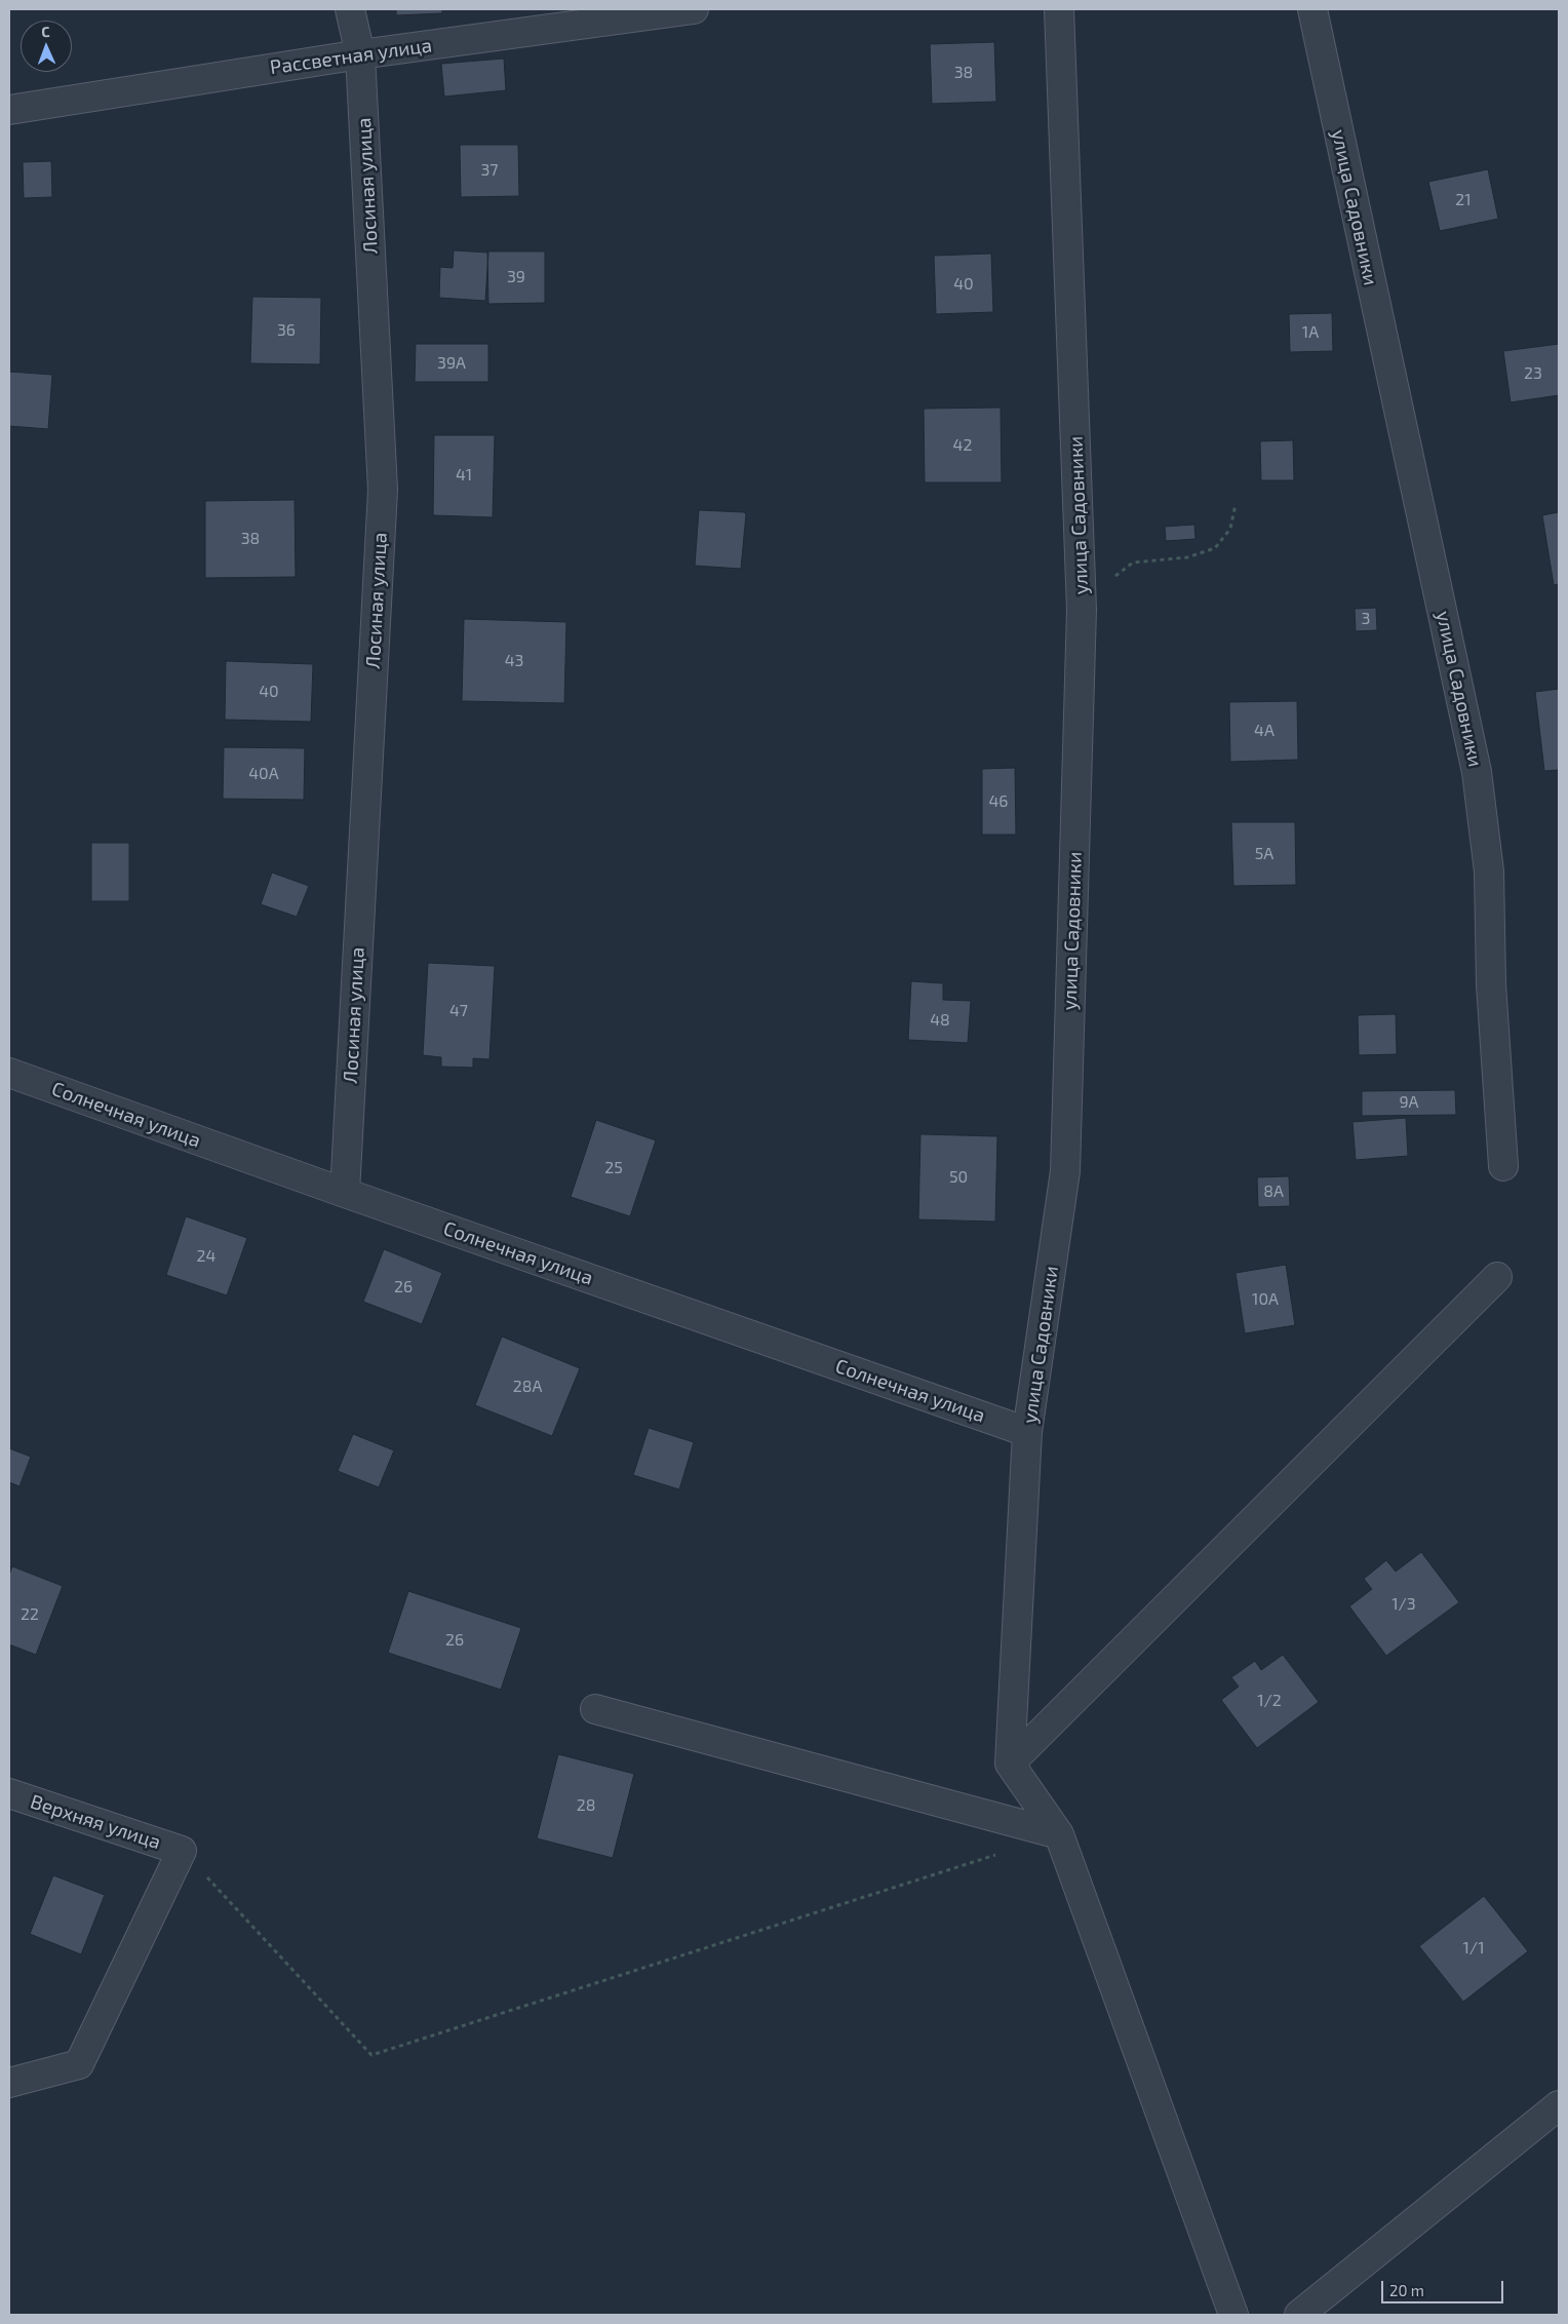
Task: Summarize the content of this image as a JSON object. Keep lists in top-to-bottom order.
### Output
{
  "streets": {
    "street": [
      "Рассветная улица",
      "Лосиная улица",
      "улица Садовники",
      "Солнечная улица",
      "Верхняя улица"
    ]
  },
  "crossings": [
    ["Рассветная улица", "Лосиная улица"],
    ["Лосиная улица", "Солнечная улица"],
    ["улица Садовники", "Солнечная улица"]
  ],
  "house_numbers": [
    "38",
    "37",
    "21",
    "39",
    "40",
    "36",
    "1А",
    "39А",
    "23",
    "42",
    "41",
    "38",
    "3",
    "43",
    "40",
    "4А",
    "40А",
    "46",
    "5А",
    "47",
    "48",
    "9А",
    "25",
    "50",
    "8А",
    "24",
    "26",
    "10А",
    "28А",
    "1/3",
    "22",
    "26",
    "1/2",
    "28",
    "1/1"
  ],
  "scale_bar": "20 m",
  "north": "top"
}
